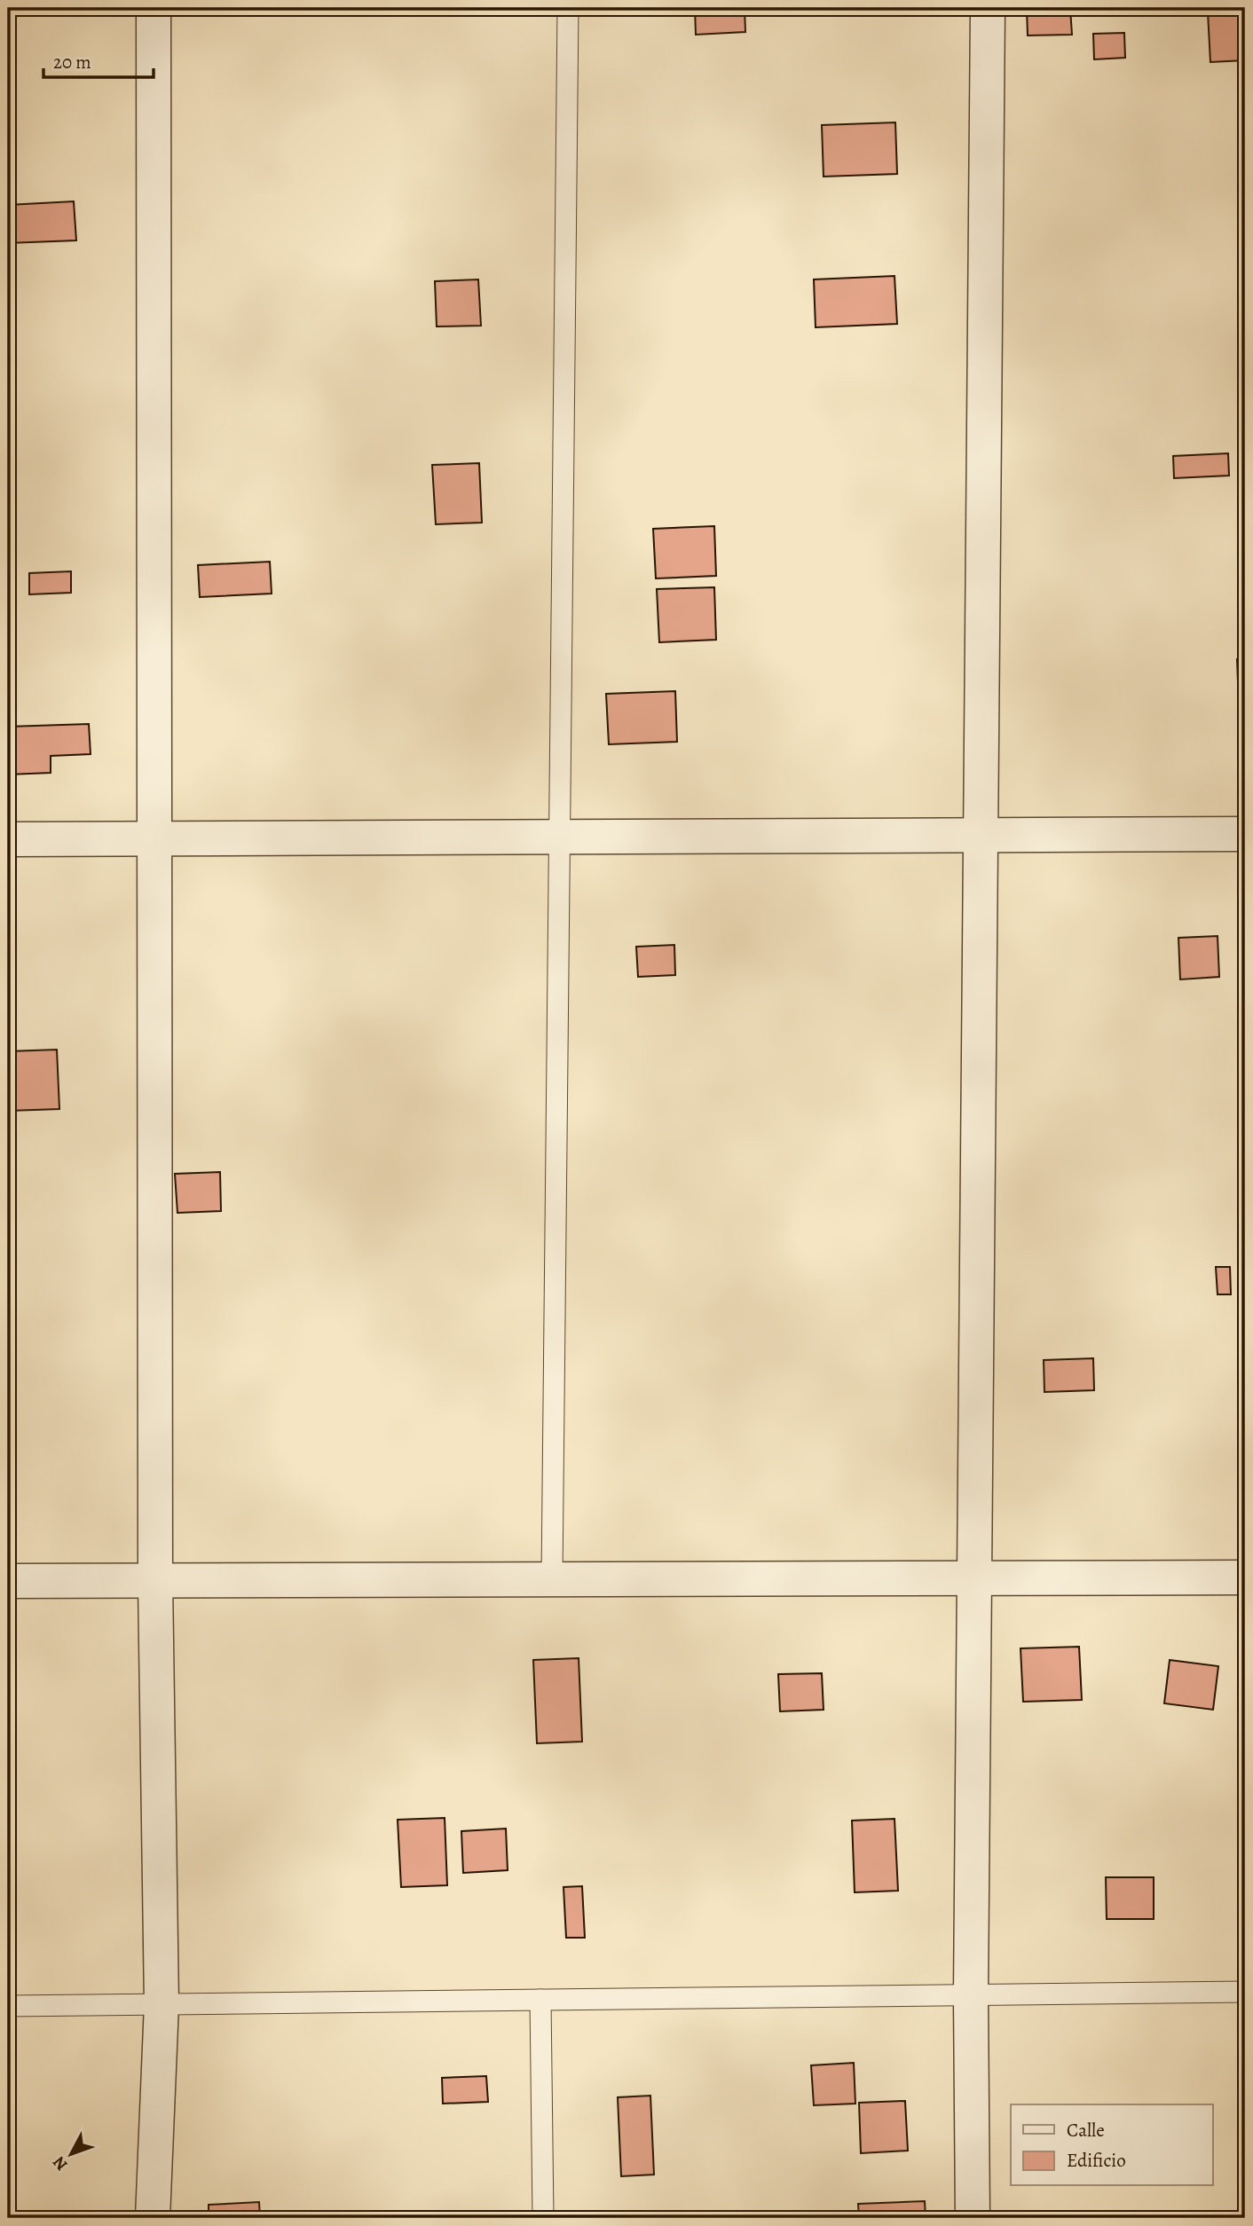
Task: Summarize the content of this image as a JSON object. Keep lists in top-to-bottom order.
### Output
{
  "legend": ["Calle", "Edificio"],
  "scale_bar": "20 m",
  "north": "bottom left"
}
